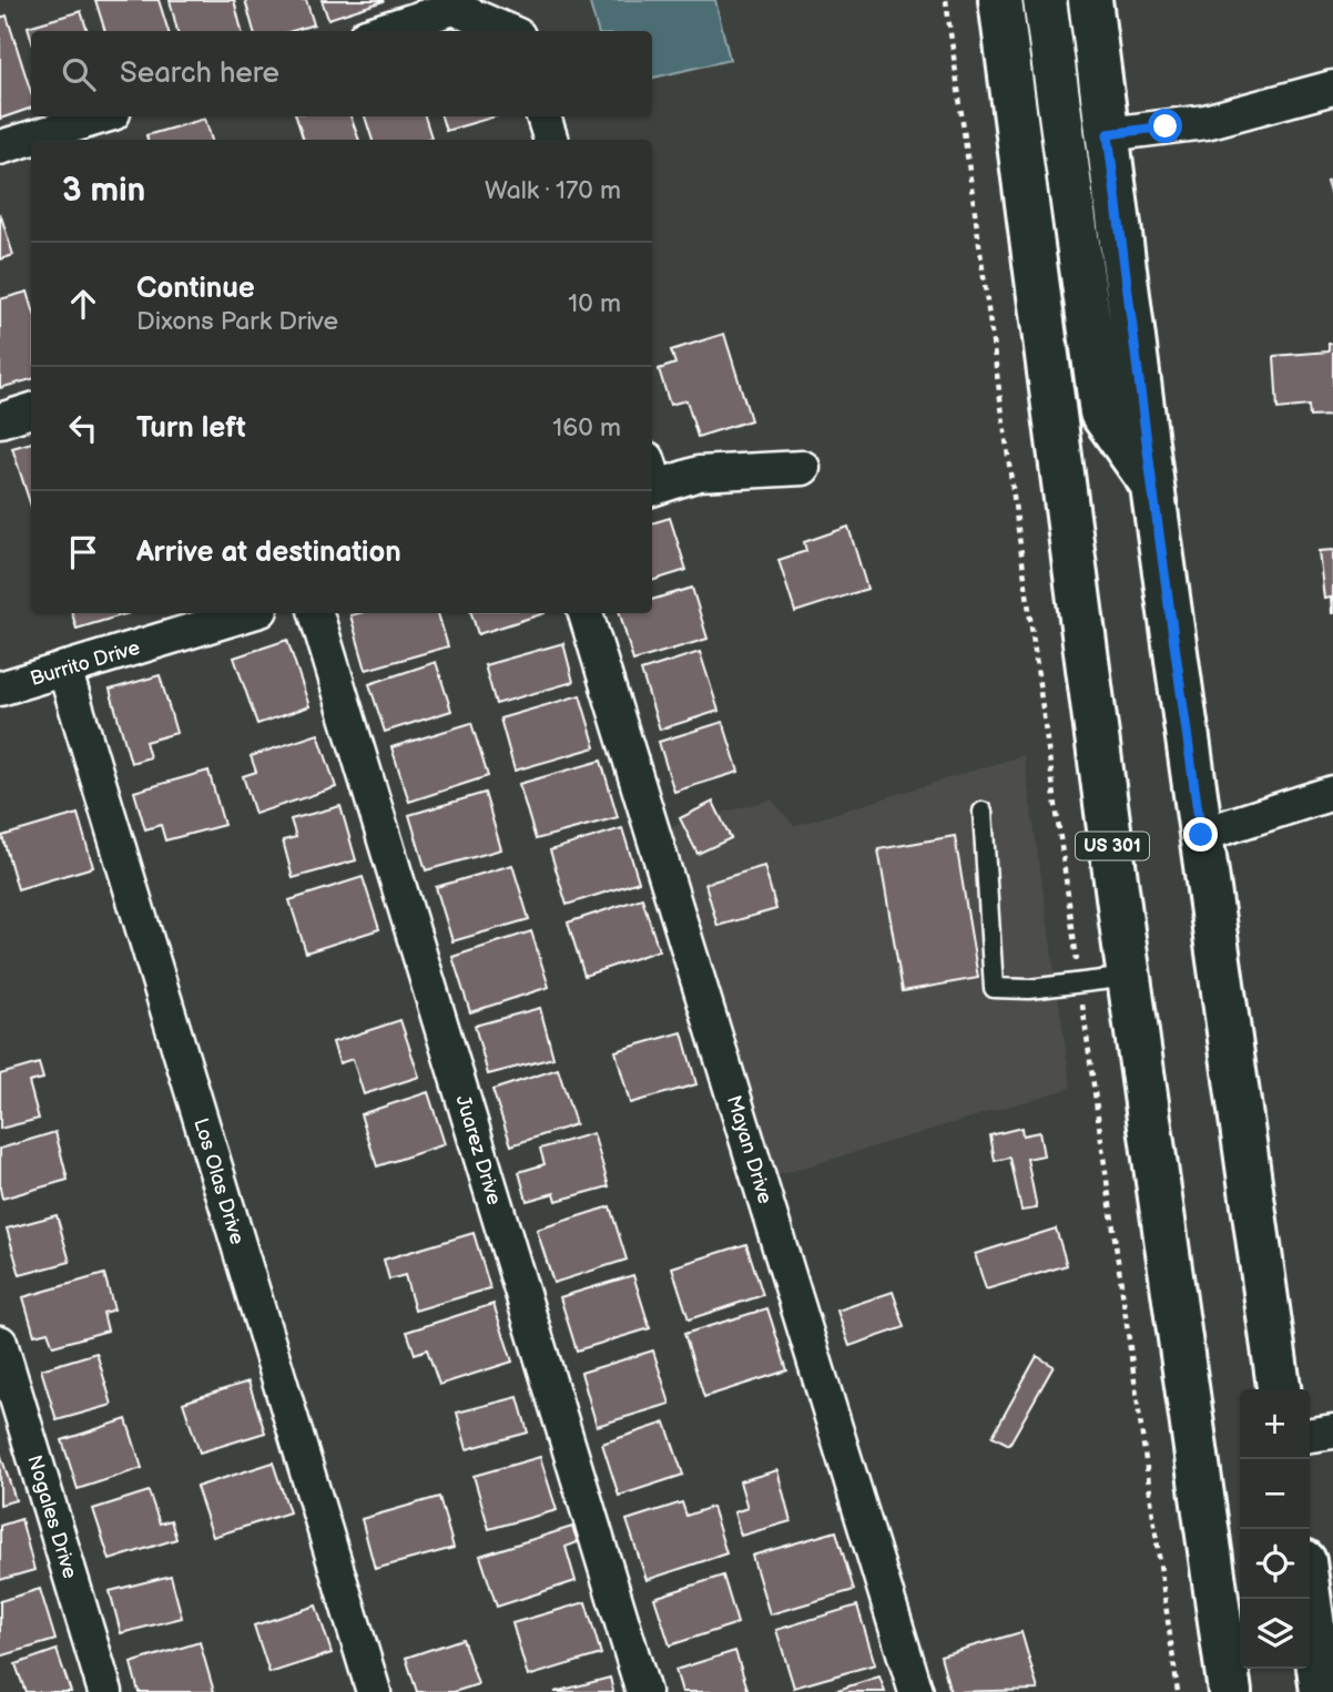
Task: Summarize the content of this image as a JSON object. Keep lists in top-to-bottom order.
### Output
{
  "streets": {
    "main road": ["US 301"],
    "street": [
      "Burrito Drive",
      "Juarez Drive",
      "Mayan Drive",
      "Los Olas Drive",
      "Nogales Drive"
    ]
  },
  "crossings": [
    ["Burrito Drive", "Los Olas Drive"]
  ],
  "page": {
    "search": "Search here",
    "heading": ["3 min", "Walk · 170 m"],
    "list": [
      ["Continue", "Dixons Park Drive", "10 m"],
      ["Turn left", "160 m"],
      "Arrive at destination"
    ],
    "map_buttons": ["+", "−"]
  }
}
